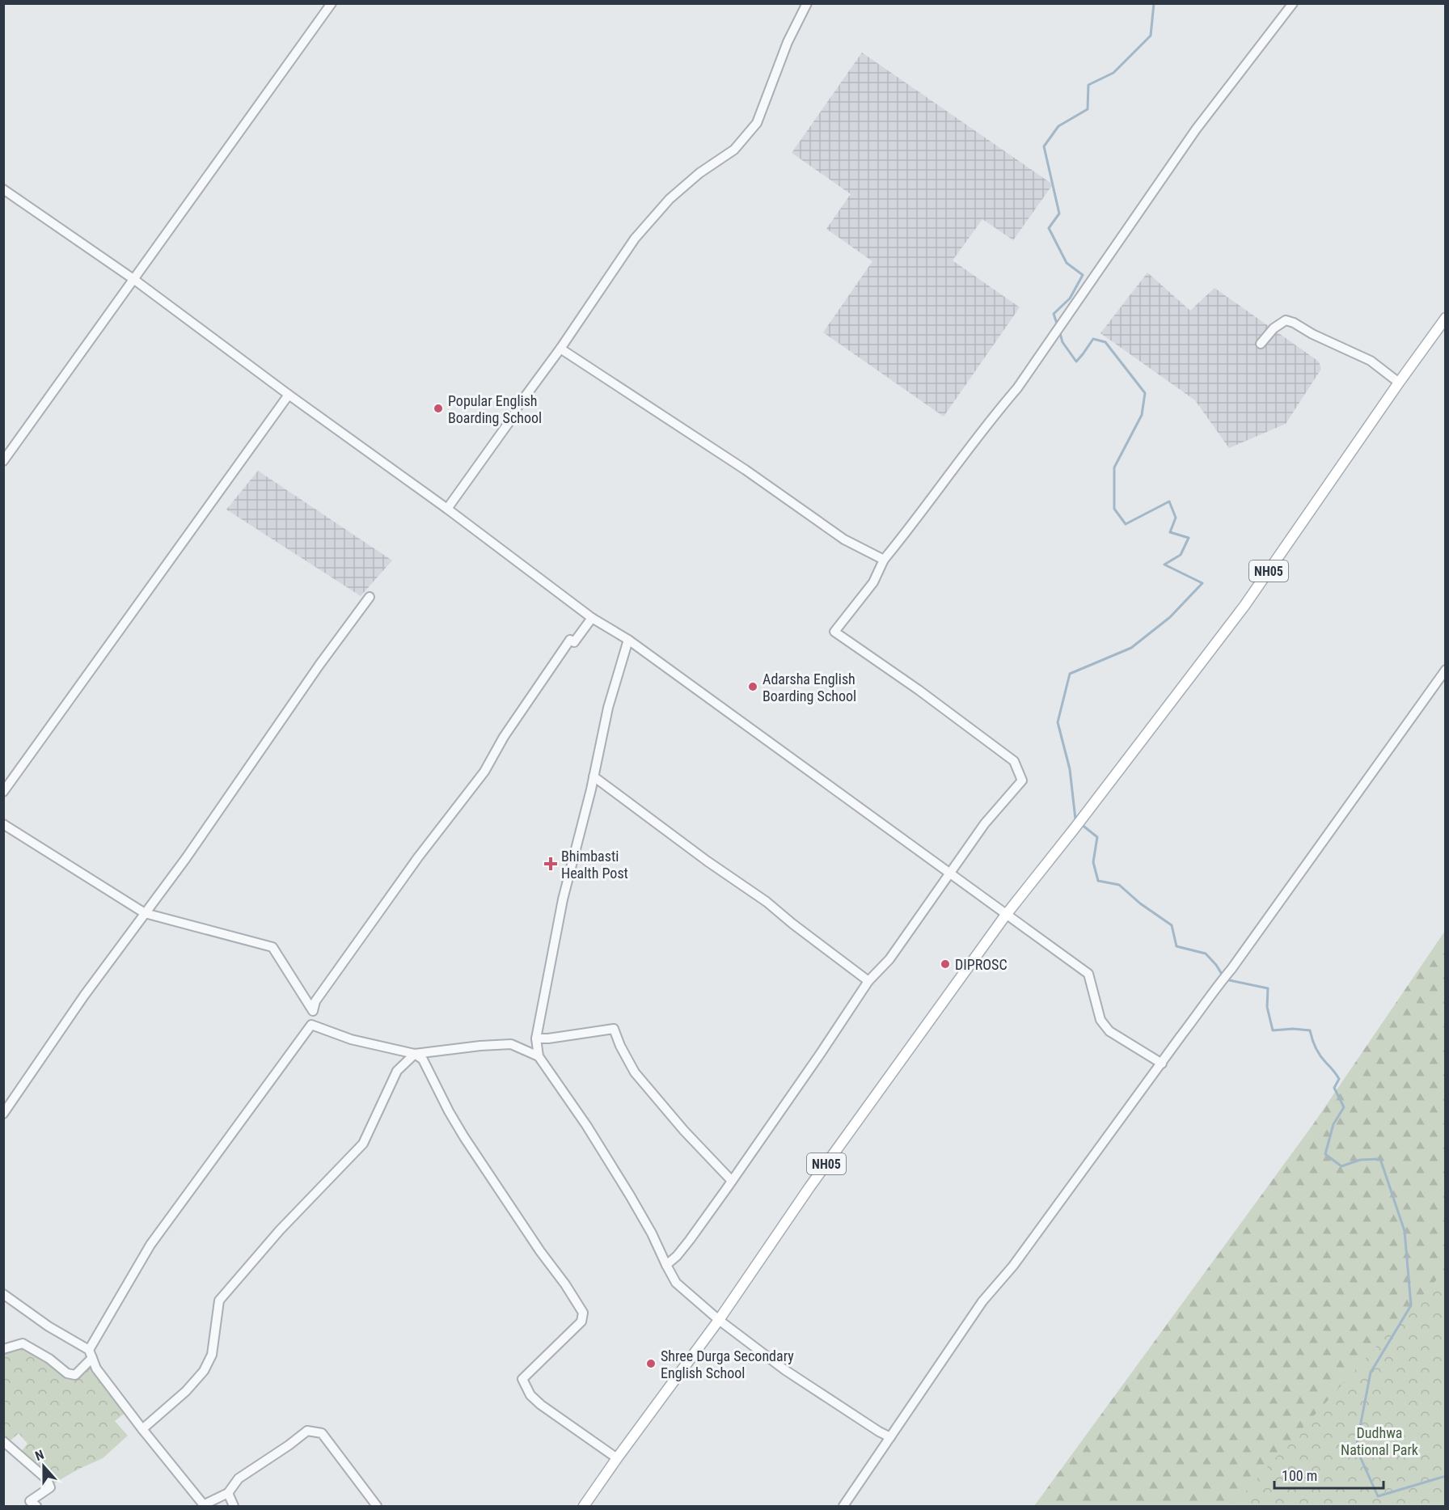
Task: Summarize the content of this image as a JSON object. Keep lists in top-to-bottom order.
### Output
{
  "streets": {
    "main road": ["NH05"]
  },
  "parks": ["Dudhwa National Park"],
  "places": {
    "other": [
      "Popular English Boarding School",
      "Adarsha English Boarding School",
      "DIPROSC",
      "Shree Durga Secondary English School"
    ],
    "health": ["Bhimbasti Health Post"]
  },
  "scale_bar": "100 m",
  "north": "top"
}
